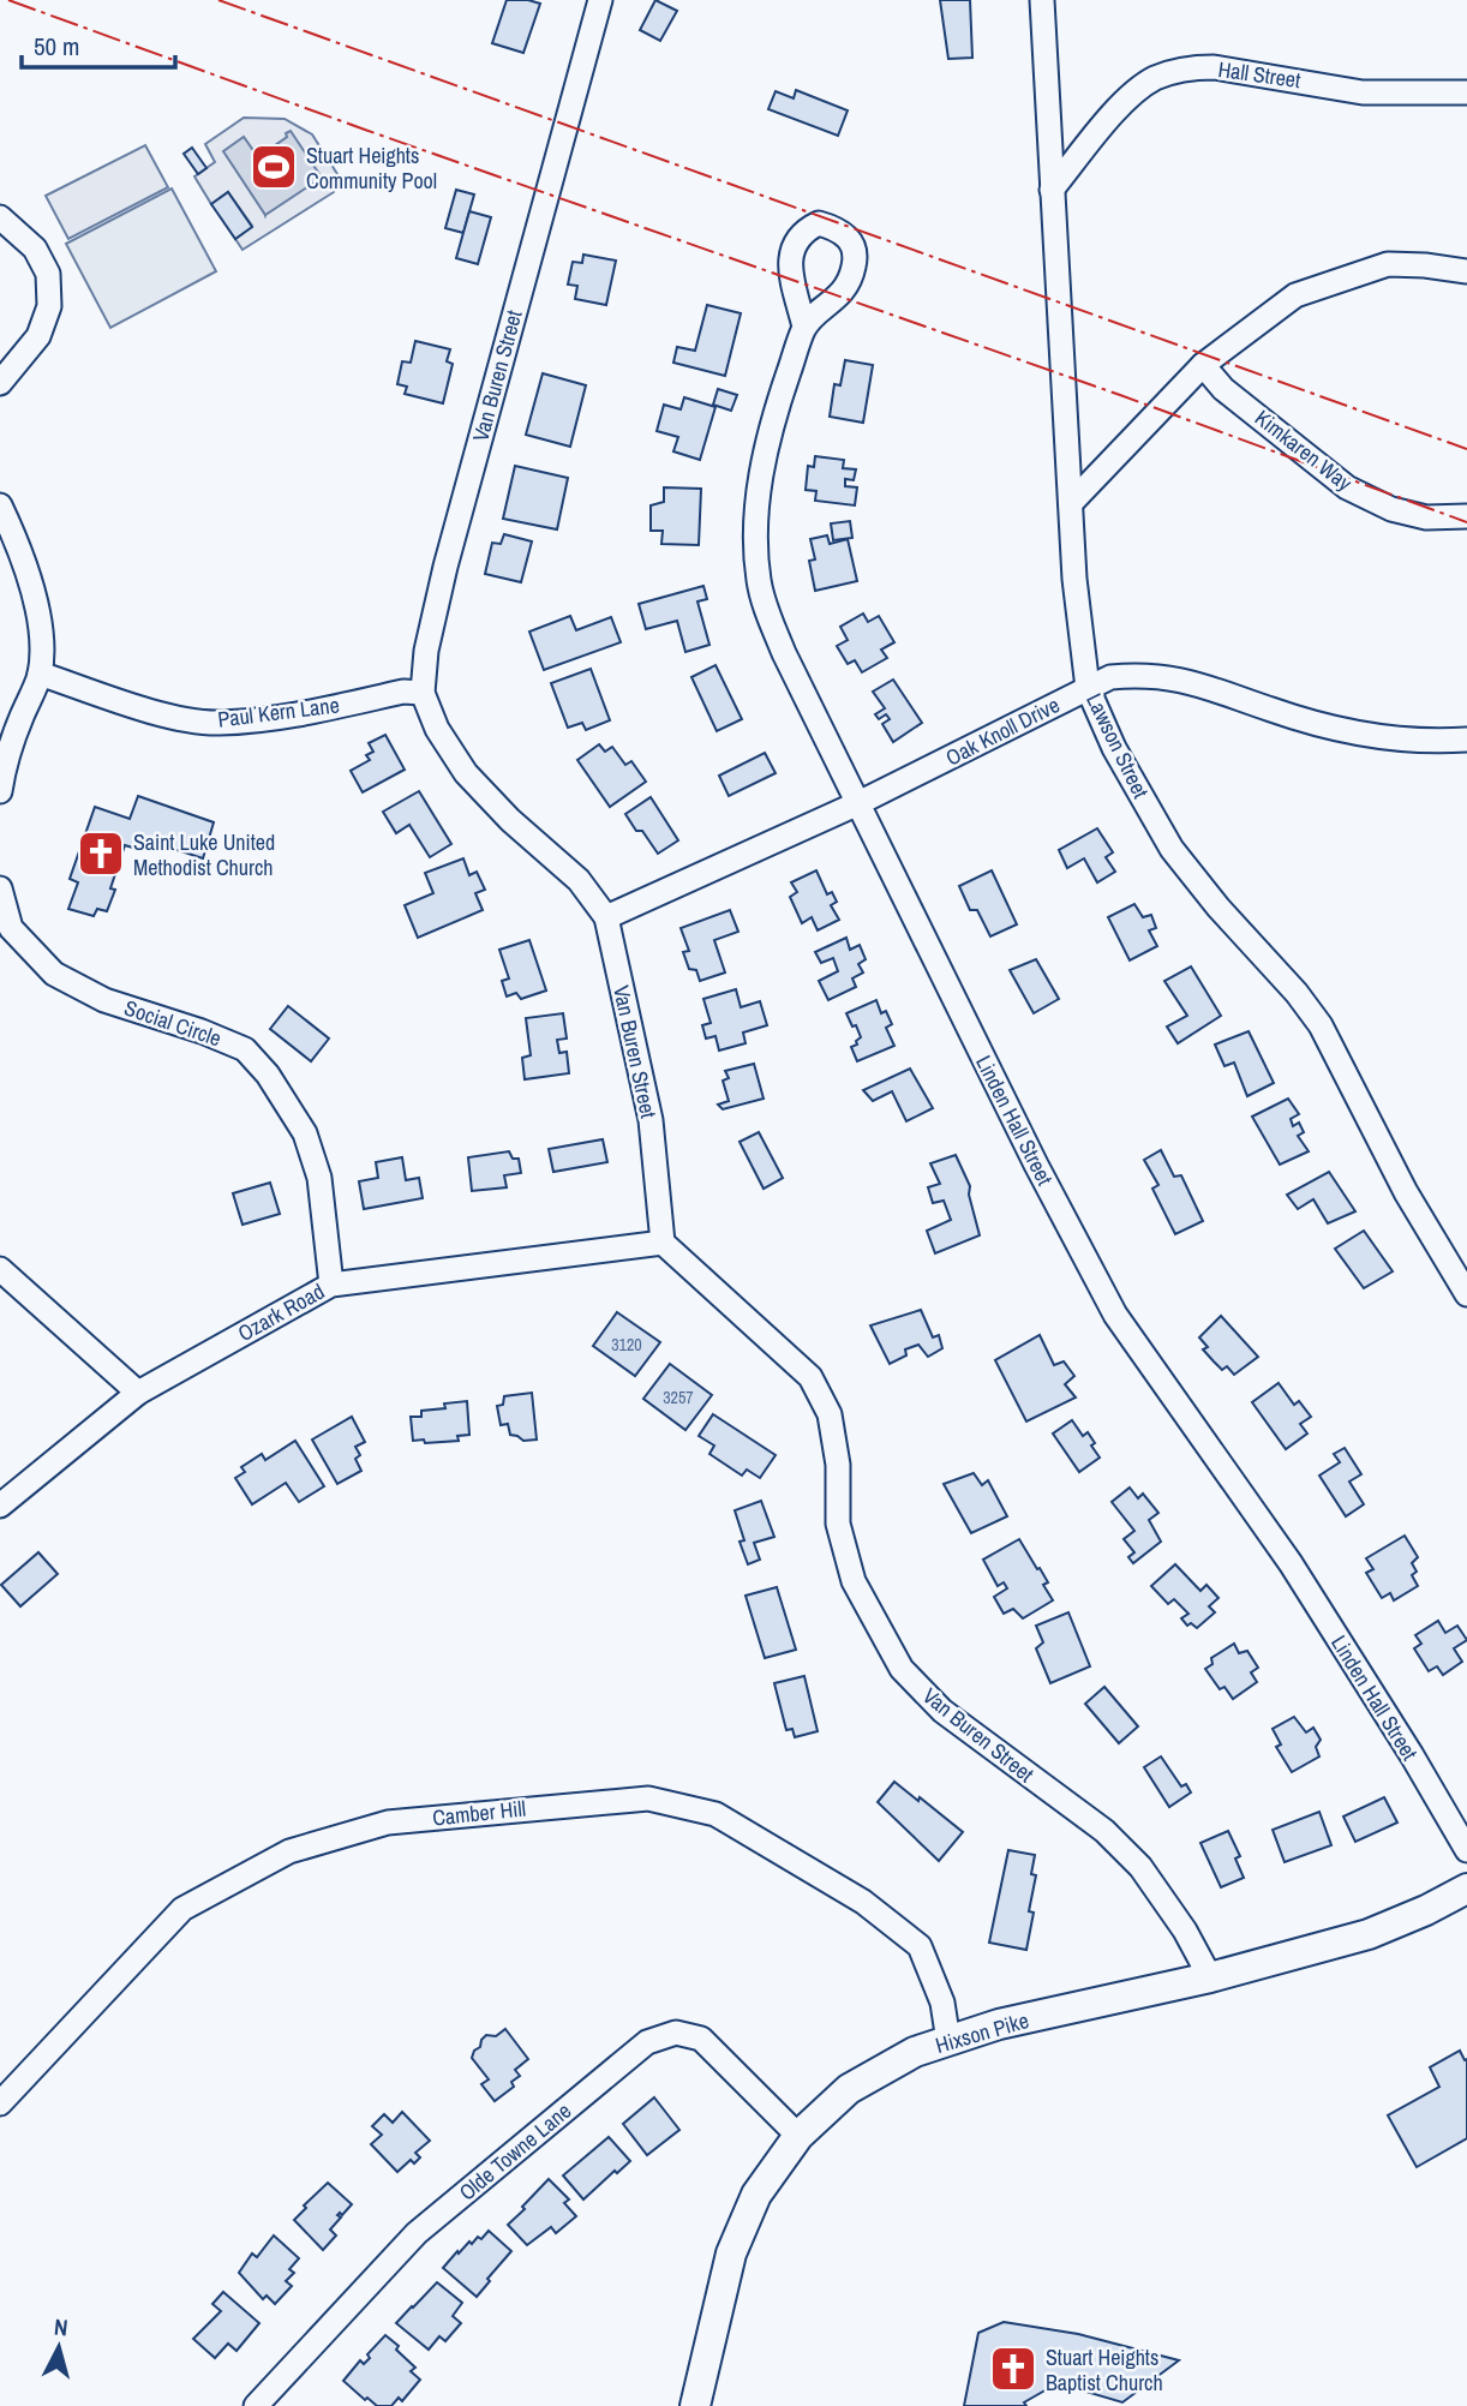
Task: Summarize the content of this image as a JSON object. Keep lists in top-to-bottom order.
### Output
{
  "streets": {
    "main road": ["Hixson Pike"],
    "street": [
      "Hall Street",
      "Van Buren Street",
      "Kimkaren Way",
      "Paul Kern Lane",
      "Oak Knoll Drive",
      "Lawson Street",
      "Social Circle",
      "Linden Hall Street",
      "Ozark Road",
      "Camber Hill",
      "Olde Towne Lane"
    ]
  },
  "crossings": [
    ["Hall Street", "Lawson Street"],
    ["Van Buren Street", "Paul Kern Lane"],
    ["Van Buren Street", "Oak Knoll Drive"],
    ["Van Buren Street", "Ozark Road"],
    ["Van Buren Street", "Hixson Pike"],
    ["Oak Knoll Drive", "Lawson Street"],
    ["Oak Knoll Drive", "Linden Hall Street"],
    ["Social Circle", "Ozark Road"],
    ["Camber Hill", "Hixson Pike"],
    ["Hixson Pike", "Olde Towne Lane"]
  ],
  "places": {
    "sports": ["Stuart Heights Community Pool"],
    "church": ["Saint Luke United Methodist Church", "Stuart Heights Baptist Church"]
  },
  "house_numbers": ["3120", "3257"],
  "scale_bar": "50 m",
  "north": "top"
}
